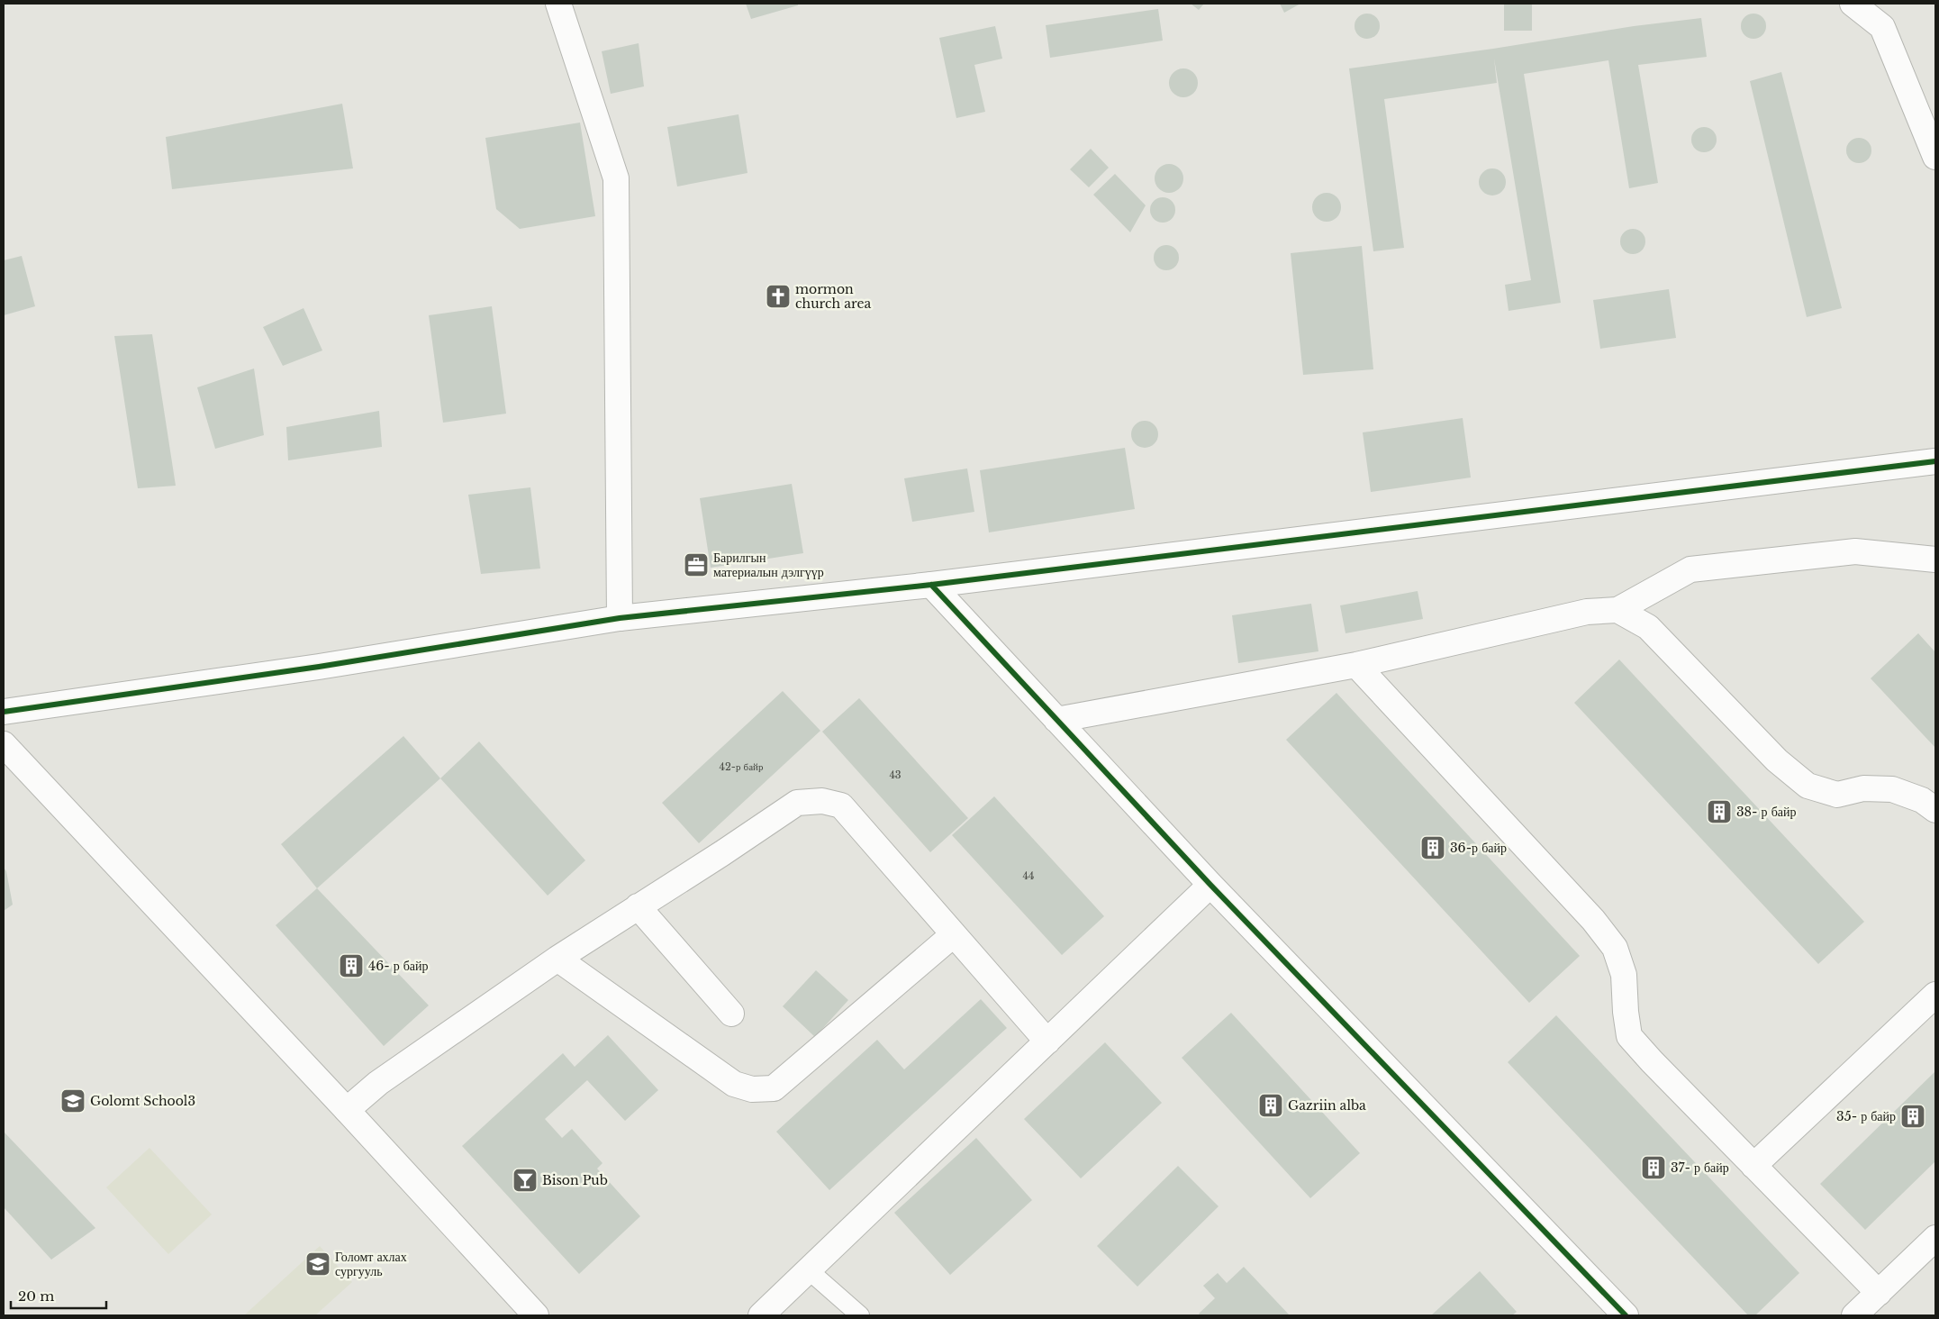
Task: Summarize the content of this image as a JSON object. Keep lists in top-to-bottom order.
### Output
{
  "places": {
    "church": ["mormon church area"],
    "office": ["Барилгын материалын дэлгүүр"],
    "building": [
      "38- р байр",
      "36-р байр",
      "46- р байр",
      "Gazriin alba",
      "35- р байр",
      "37- р байр"
    ],
    "school or university": ["Golomt School3", "Голомт ахлах сургууль"],
    "bar": ["Bison Pub"]
  },
  "house_numbers": ["42-р байр", "43", "44"],
  "scale_bar": "20 m"
}
